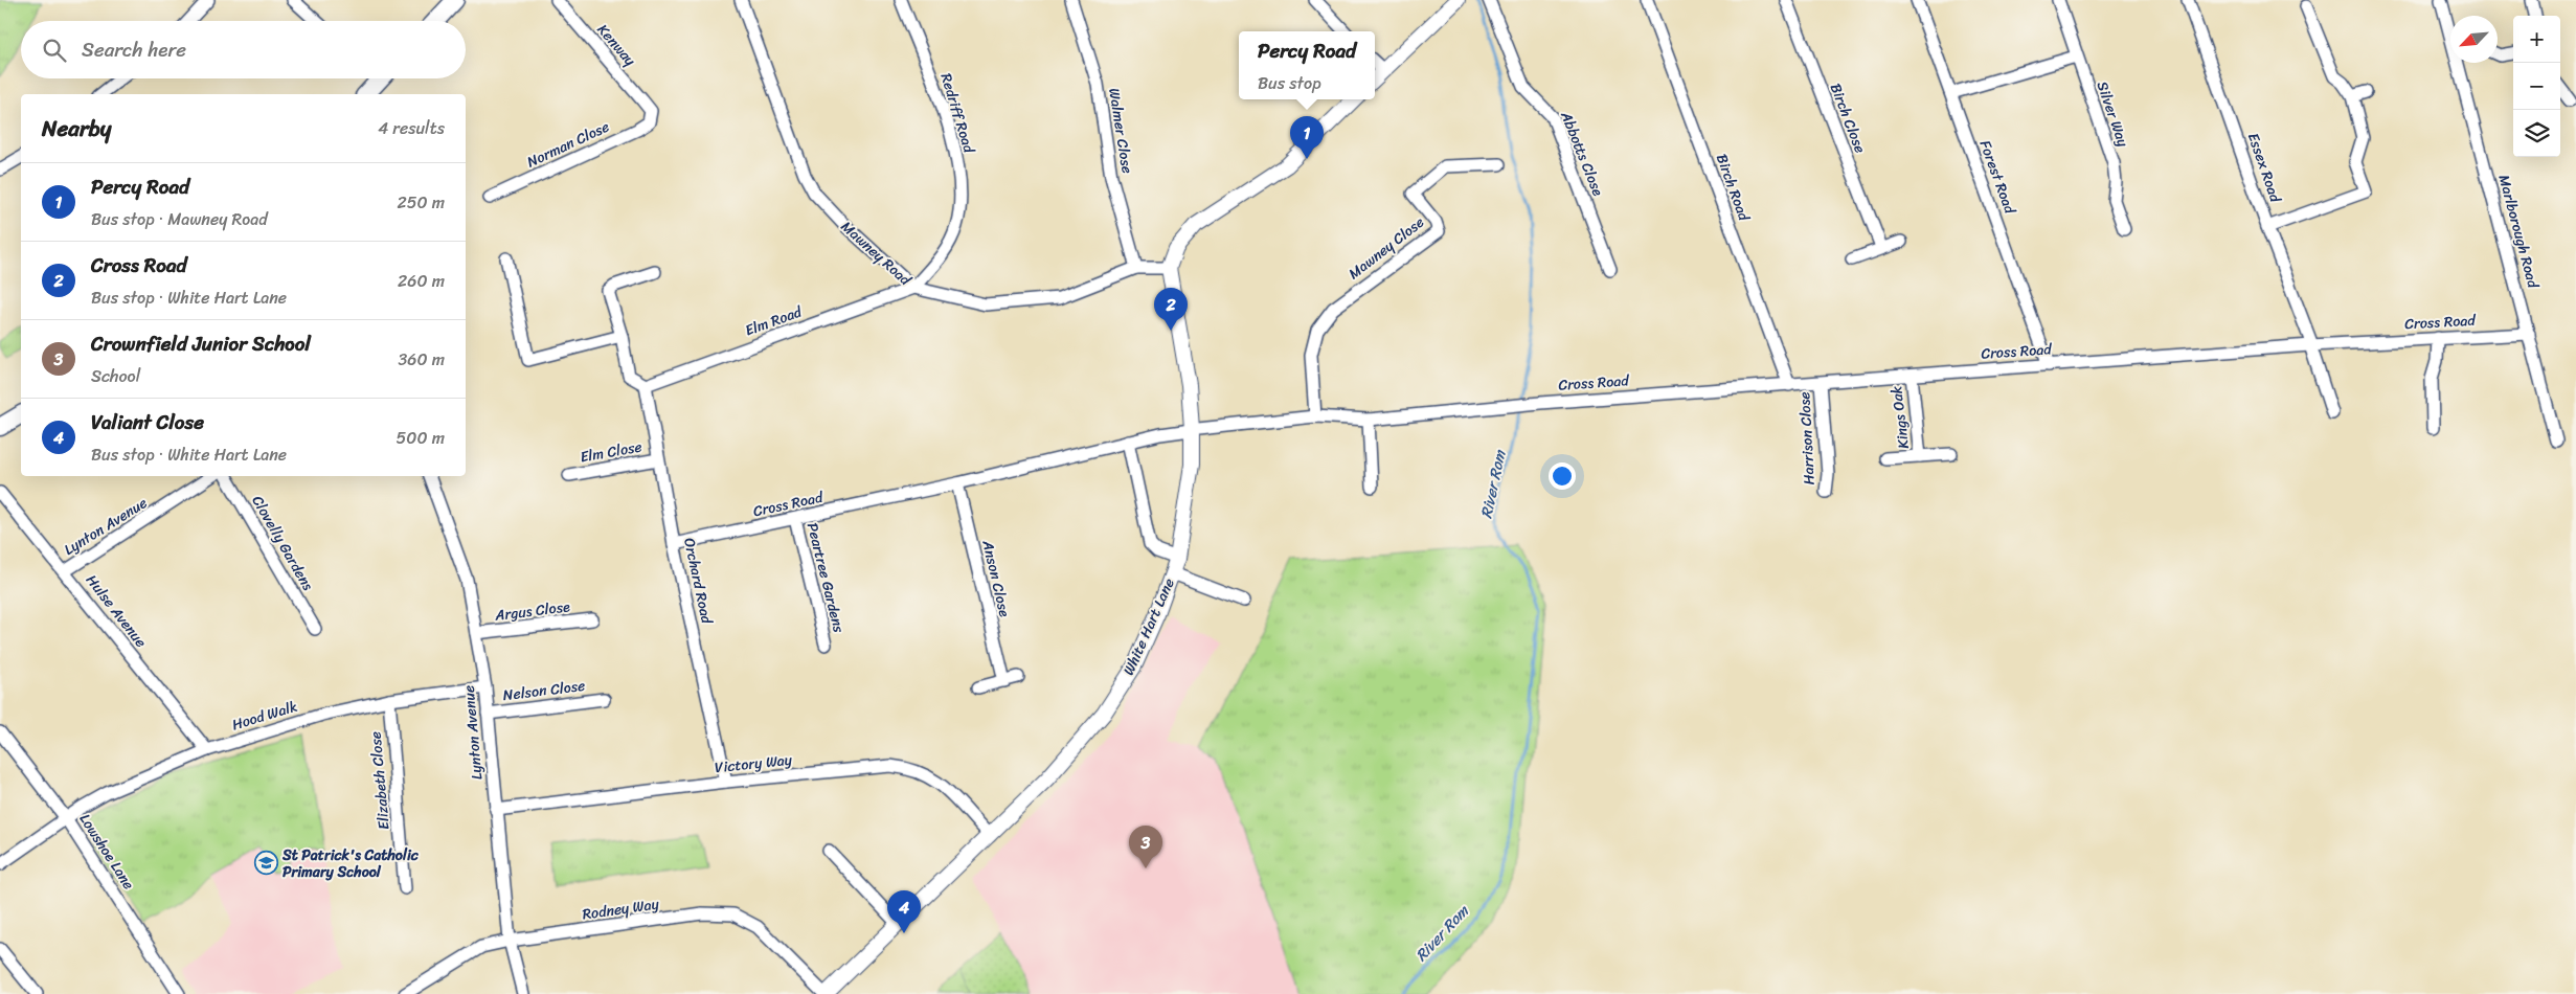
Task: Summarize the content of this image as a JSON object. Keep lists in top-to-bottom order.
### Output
{
  "streets": {
    "street": [
      "Kenway",
      "Redriff Road",
      "Silver Way",
      "Birch Close",
      "Walmer Close",
      "Norman Close",
      "Abbotts Close",
      "Essex Road",
      "Forest Road",
      "Birch Road",
      "Marlborough Road",
      "Mawney Close",
      "Mawney Road",
      "Elm Road",
      "Cross Road",
      "Kings Oak",
      "Harrison Close",
      "Elm Close",
      "Lynton Avenue",
      "Clovelly Gardens",
      "Peartree Gardens",
      "Anson Close",
      "Orchard Road",
      "Hulse Avenue",
      "Argus Close",
      "White Hart Lane",
      "Nelson Close",
      "Hood Walk",
      "Victory Way",
      "Elizabeth Close",
      "Lowshoe Lane",
      "Rodney Way"
    ]
  },
  "crossings": [
    ["Kenway", "Norman Close"],
    ["Redriff Road", "Mawney Road"],
    ["Redriff Road", "Elm Road"],
    ["Walmer Close", "Mawney Road"],
    ["Essex Road", "Cross Road"],
    ["Forest Road", "Cross Road"],
    ["Birch Road", "Cross Road"],
    ["Marlborough Road", "Cross Road"],
    ["Mawney Close", "Cross Road"],
    ["Mawney Road", "Elm Road"],
    ["Mawney Road", "White Hart Lane"],
    ["Elm Road", "Orchard Road"],
    ["Cross Road", "Kings Oak"],
    ["Cross Road", "Harrison Close"],
    ["Cross Road", "Peartree Gardens"],
    ["Cross Road", "Anson Close"],
    ["Cross Road", "Orchard Road"],
    ["Cross Road", "White Hart Lane"],
    ["Elm Close", "Orchard Road"],
    ["Lynton Avenue", "Hulse Avenue"],
    ["Lynton Avenue", "Argus Close"],
    ["Lynton Avenue", "Nelson Close"],
    ["Lynton Avenue", "Hood Walk"],
    ["Lynton Avenue", "Victory Way"],
    ["Lynton Avenue", "Rodney Way"],
    ["Orchard Road", "Victory Way"],
    ["Hulse Avenue", "Hood Walk"],
    ["White Hart Lane", "Victory Way"],
    ["White Hart Lane", "Rodney Way"],
    ["Hood Walk", "Elizabeth Close"],
    ["Hood Walk", "Lowshoe Lane"]
  ],
  "water": ["River Rom"],
  "places": {
    "school or university": ["St Patrick's Catholic Primary School"]
  },
  "north": "bottom left",
  "page": {
    "map_buttons": ["+", "−"],
    "search": "Search here",
    "popup": ["Percy Road", "Bus stop"],
    "heading": ["Nearby", "4 results"],
    "pins": [
      "1",
      "2",
      "3",
      "4"
    ],
    "list": [
      {
        "mark": "1",
        "name": "Percy Road",
        "note": "Bus stop · Mawney Road",
        "value": "250 m"
      },
      {
        "mark": "2",
        "name": "Cross Road",
        "note": "Bus stop · White Hart Lane",
        "value": "260 m"
      },
      {
        "mark": "3",
        "name": "Crownfield Junior School",
        "note": "School",
        "value": "360 m"
      },
      {
        "mark": "4",
        "name": "Valiant Close",
        "note": "Bus stop · White Hart Lane",
        "value": "500 m"
      }
    ]
  }
}
